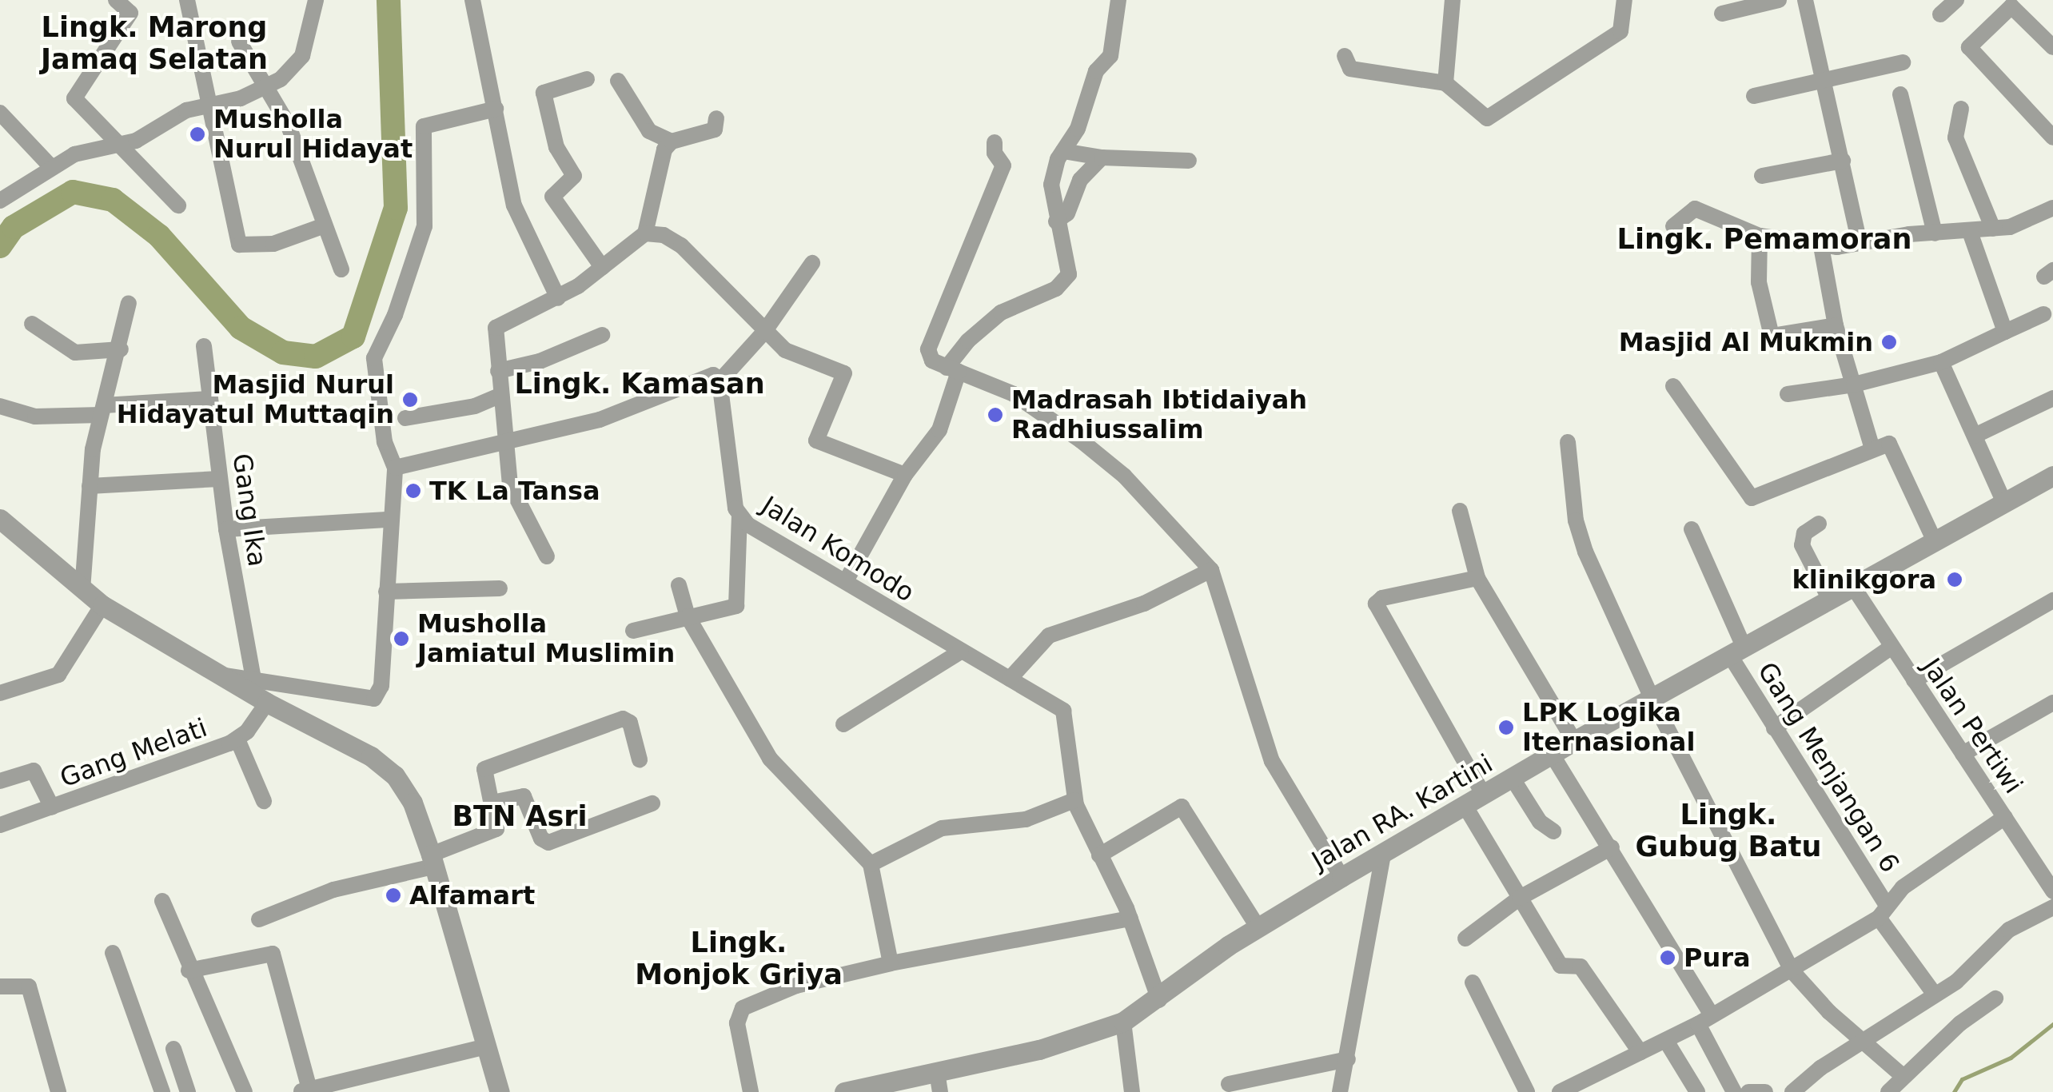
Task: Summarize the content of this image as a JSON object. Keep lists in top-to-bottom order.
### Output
{
  "streets": {
    "street": [
      "Gang Ika",
      "Jalan Komodo",
      "Jalan Pertiwi",
      "Gang Melati",
      "Gang Menjangan 6",
      "Jalan RA. Kartini"
    ]
  },
  "crossings": [
    ["Jalan Komodo", "Jalan RA. Kartini"],
    ["Jalan Pertiwi", "Jalan RA. Kartini"],
    ["Gang Menjangan 6", "Jalan RA. Kartini"]
  ],
  "districts": [
    "Lingk. Marong Jamaq Selatan",
    "Lingk. Pemamoran",
    "Lingk. Kamasan",
    "Lingk. Gubug Batu",
    "BTN Asri",
    "Lingk. Monjok Griya"
  ],
  "places": [
    "Musholla Nurul Hidayat",
    "Masjid Al Mukmin",
    "Masjid Nurul Hidayatul Muttaqin",
    "Madrasah Ibtidaiyah Radhiussalim",
    "TK La Tansa",
    "klinikgora",
    "Musholla Jamiatul Muslimin",
    "LPK Logika Iternasional",
    "Alfamart",
    "Pura"
  ]
}
